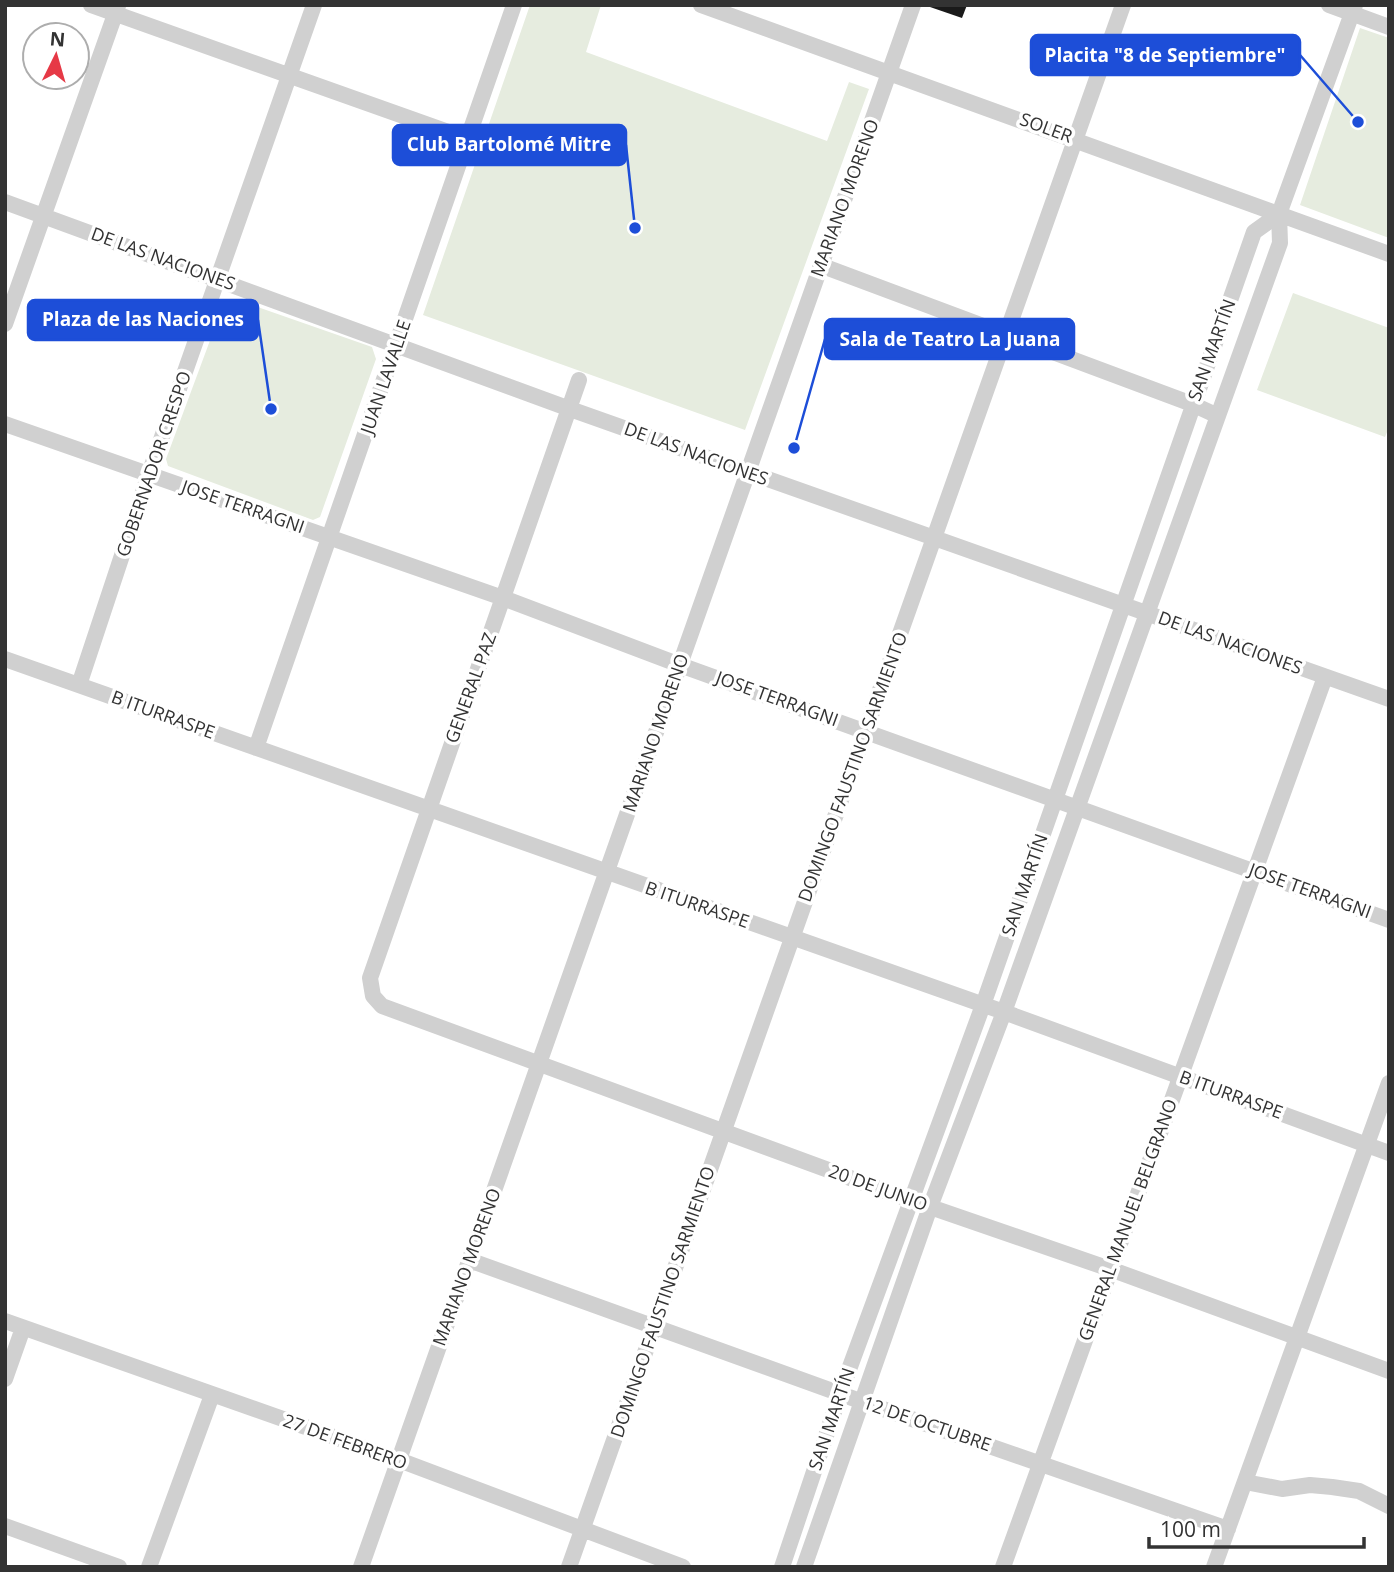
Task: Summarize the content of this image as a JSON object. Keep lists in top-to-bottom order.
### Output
{
  "streets": {
    "street": [
      "SOLER",
      "MARIANO MORENO",
      "DE LAS NACIONES",
      "SAN MARTÍN",
      "JUAN LAVALLE",
      "GOBERNADOR CRESPO",
      "JOSE TERRAGNI",
      "GENERAL PAZ",
      "B ITURRASPE",
      "DOMINGO FAUSTINO SARMIENTO",
      "20 DE JUNIO",
      "GENERAL MANUEL BELGRANO",
      "12 DE OCTUBRE",
      "27 DE FEBRERO"
    ]
  },
  "crossings": [
    ["SOLER", "MARIANO MORENO"],
    ["SOLER", "SAN MARTÍN"],
    ["SOLER", "DOMINGO FAUSTINO SARMIENTO"],
    ["MARIANO MORENO", "DE LAS NACIONES"],
    ["MARIANO MORENO", "JOSE TERRAGNI"],
    ["MARIANO MORENO", "B ITURRASPE"],
    ["MARIANO MORENO", "20 DE JUNIO"],
    ["MARIANO MORENO", "12 DE OCTUBRE"],
    ["MARIANO MORENO", "27 DE FEBRERO"],
    ["DE LAS NACIONES", "SAN MARTÍN"],
    ["DE LAS NACIONES", "JUAN LAVALLE"],
    ["DE LAS NACIONES", "GOBERNADOR CRESPO"],
    ["DE LAS NACIONES", "GENERAL PAZ"],
    ["DE LAS NACIONES", "DOMINGO FAUSTINO SARMIENTO"],
    ["DE LAS NACIONES", "GENERAL MANUEL BELGRANO"],
    ["SAN MARTÍN", "JOSE TERRAGNI"],
    ["SAN MARTÍN", "B ITURRASPE"],
    ["SAN MARTÍN", "20 DE JUNIO"],
    ["SAN MARTÍN", "12 DE OCTUBRE"],
    ["JUAN LAVALLE", "JOSE TERRAGNI"],
    ["JUAN LAVALLE", "B ITURRASPE"],
    ["GOBERNADOR CRESPO", "JOSE TERRAGNI"],
    ["GOBERNADOR CRESPO", "B ITURRASPE"],
    ["JOSE TERRAGNI", "GENERAL PAZ"],
    ["JOSE TERRAGNI", "DOMINGO FAUSTINO SARMIENTO"],
    ["JOSE TERRAGNI", "GENERAL MANUEL BELGRANO"],
    ["GENERAL PAZ", "B ITURRASPE"],
    ["GENERAL PAZ", "20 DE JUNIO"],
    ["B ITURRASPE", "DOMINGO FAUSTINO SARMIENTO"],
    ["B ITURRASPE", "GENERAL MANUEL BELGRANO"],
    ["DOMINGO FAUSTINO SARMIENTO", "20 DE JUNIO"],
    ["DOMINGO FAUSTINO SARMIENTO", "12 DE OCTUBRE"],
    ["DOMINGO FAUSTINO SARMIENTO", "27 DE FEBRERO"],
    ["20 DE JUNIO", "GENERAL MANUEL BELGRANO"],
    ["GENERAL MANUEL BELGRANO", "12 DE OCTUBRE"]
  ],
  "places": [
    "Placita \"8 de Septiembre\"",
    "Club Bartolomé Mitre",
    "Plaza de las Naciones",
    "Sala de Teatro La Juana"
  ],
  "scale_bar": "100 m",
  "north": "top"
}
